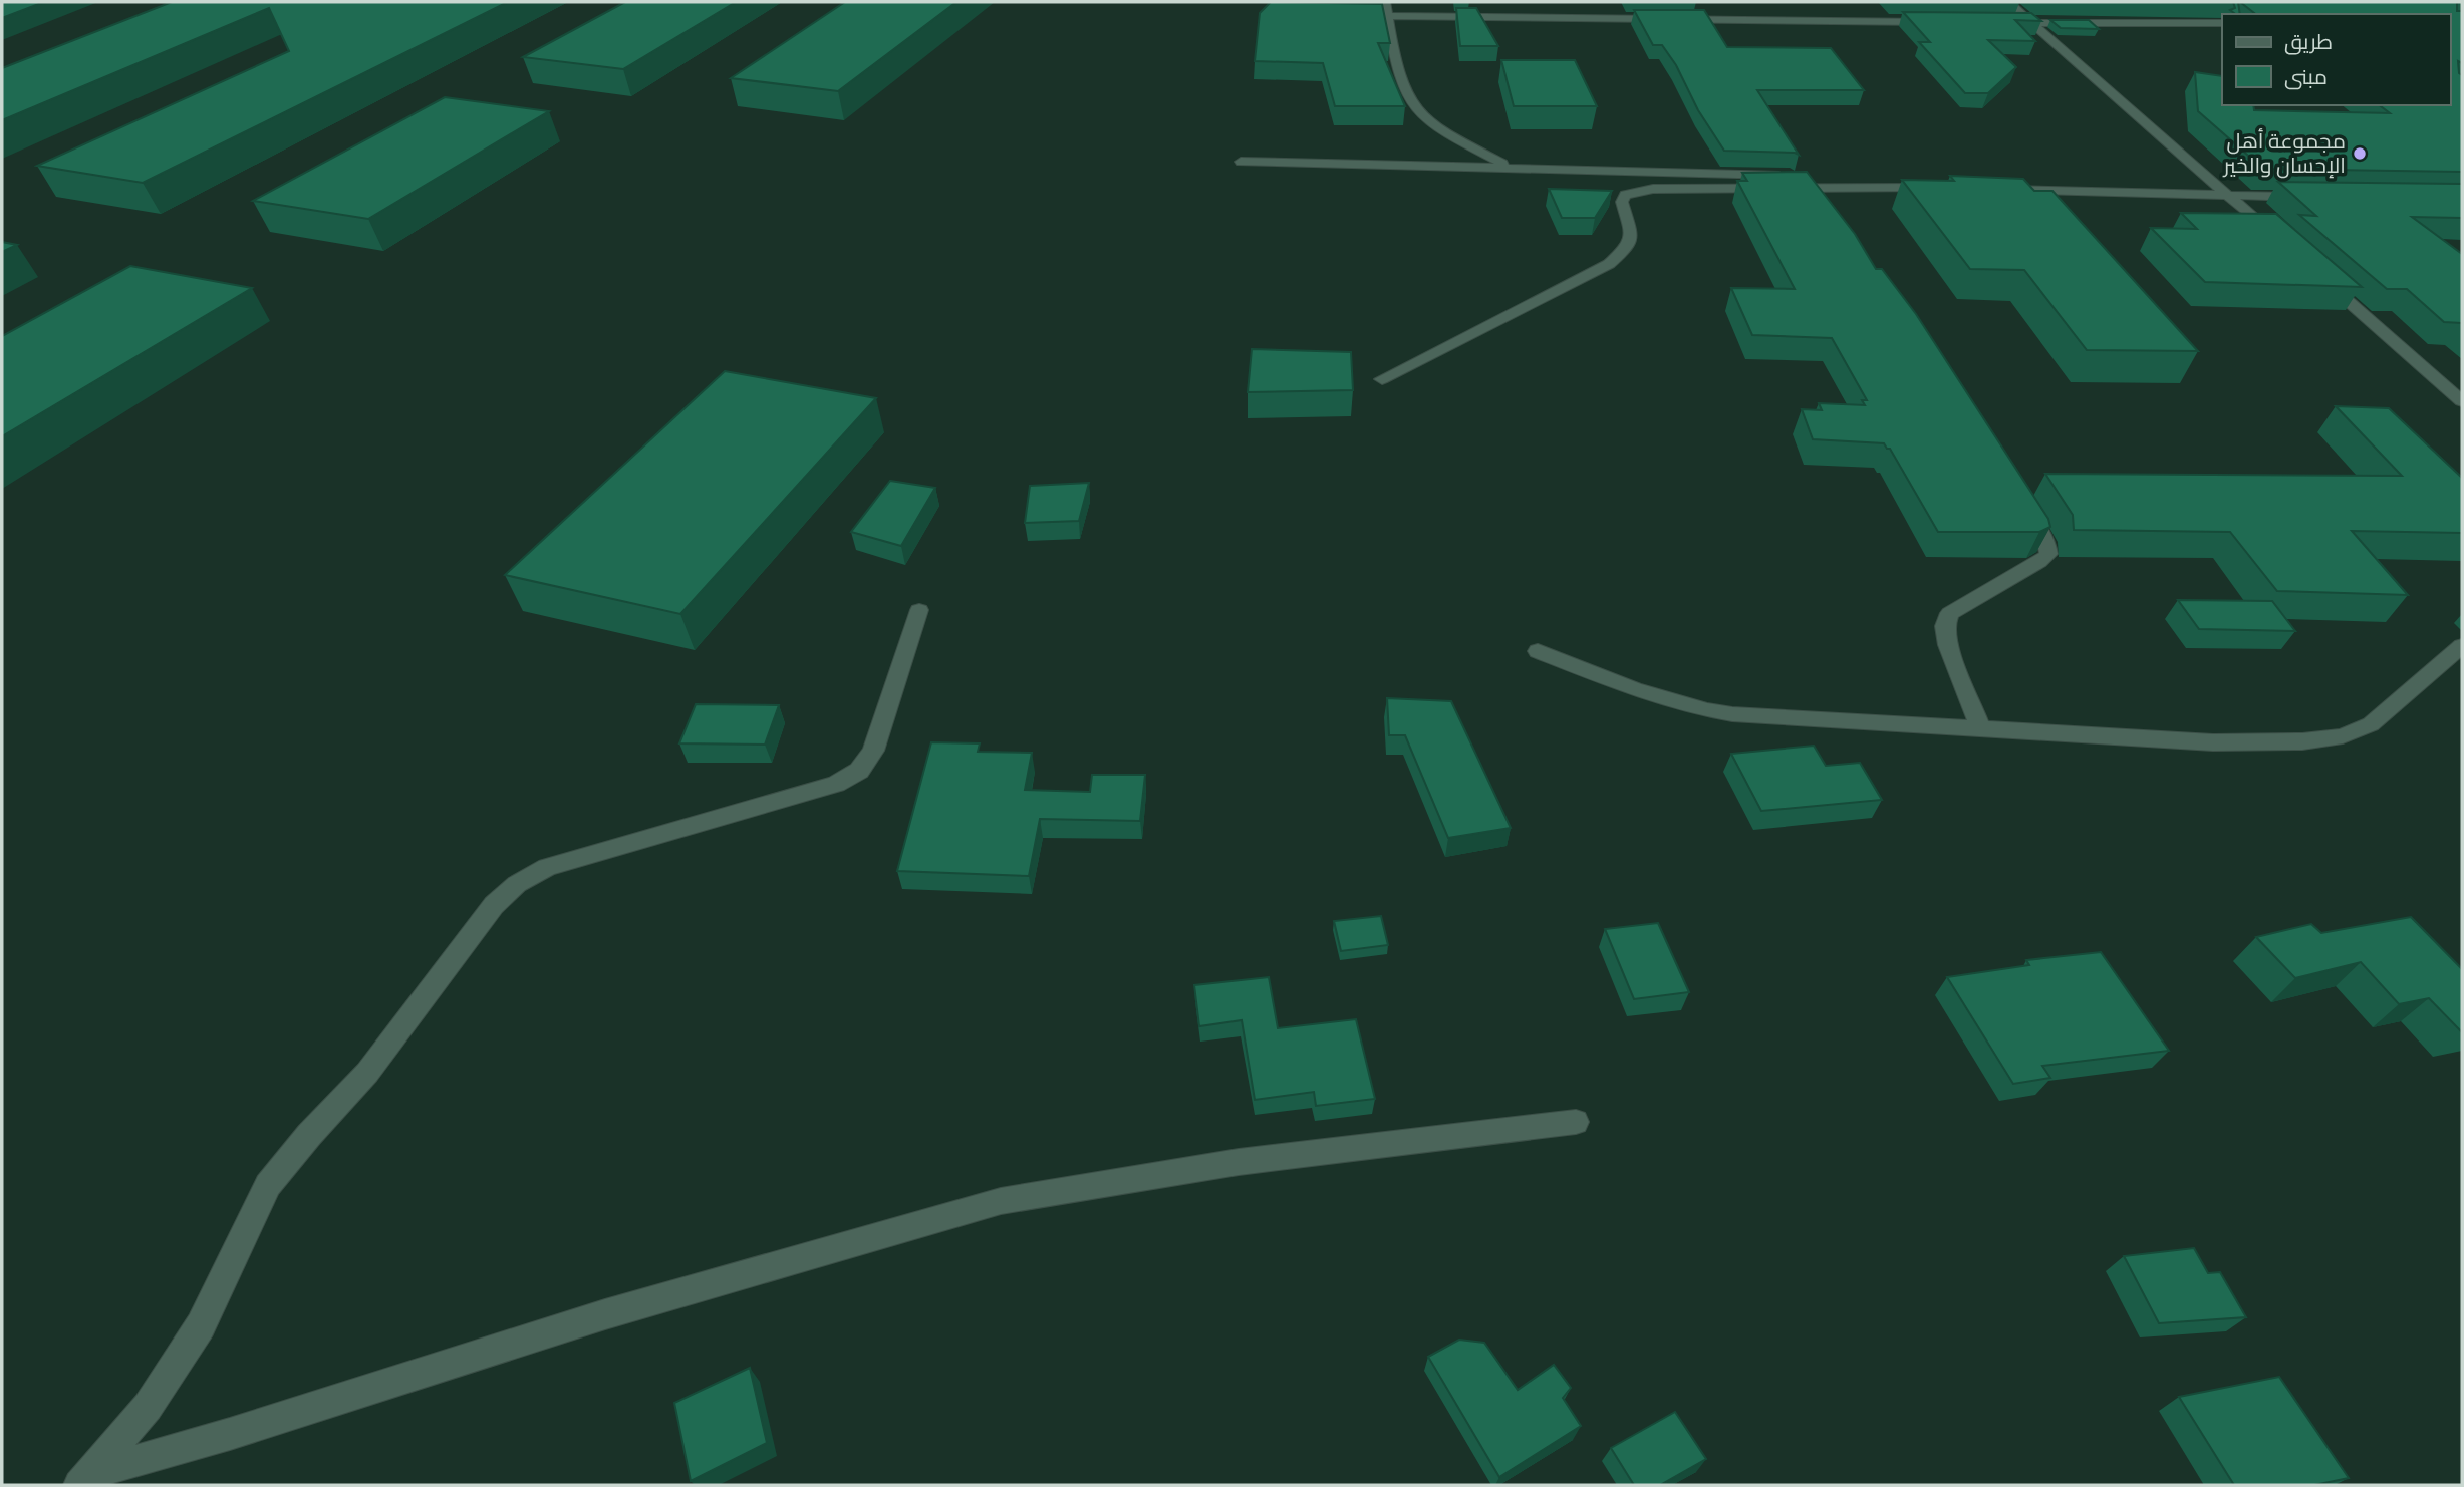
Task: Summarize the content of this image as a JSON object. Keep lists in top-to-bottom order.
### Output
{
  "places": ["مجموعة أهل الإحسان والخير"],
  "legend": ["طريق", "مبنى"]
}
